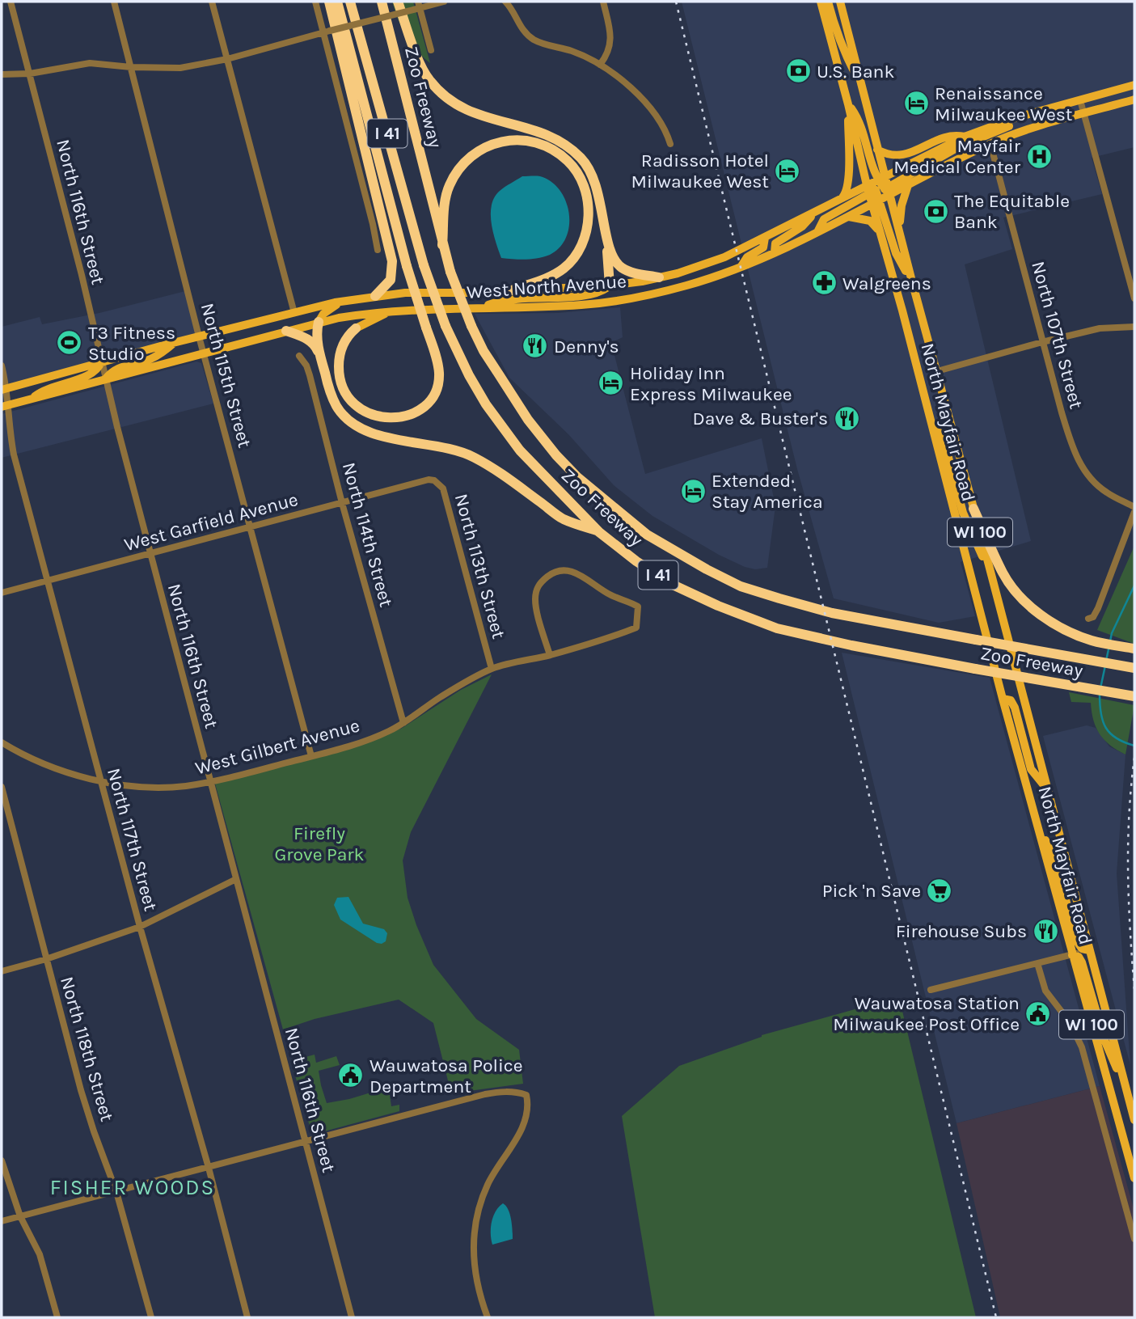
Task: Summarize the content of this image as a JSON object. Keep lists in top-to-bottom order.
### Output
{
  "streets": {
    "highway": ["Zoo Freeway", "I 41"],
    "main road": ["West North Avenue", "North Mayfair Road", "WI 100"],
    "street": [
      "North 116th Street",
      "North 107th Street",
      "North 115th Street",
      "West Garfield Avenue",
      "North 114th Street",
      "North 113th Street",
      "West Gilbert Avenue",
      "North 117th Street",
      "North 118th Street"
    ]
  },
  "crossings": [
    ["North 116th Street", "West North Avenue"],
    ["North 116th Street", "West Garfield Avenue"],
    ["North 116th Street", "West Gilbert Avenue"],
    ["West North Avenue", "North 107th Street"],
    ["West North Avenue", "North 115th Street"],
    ["West North Avenue", "North Mayfair Road"],
    ["West North Avenue", "North 117th Street"],
    ["North 115th Street", "West Garfield Avenue"],
    ["North 115th Street", "West Gilbert Avenue"],
    ["West Garfield Avenue", "North 114th Street"],
    ["West Garfield Avenue", "North 113th Street"],
    ["West Garfield Avenue", "North 117th Street"],
    ["North 114th Street", "West Gilbert Avenue"],
    ["North 113th Street", "West Gilbert Avenue"],
    ["West Gilbert Avenue", "North 117th Street"]
  ],
  "districts": ["FISHER WOODS"],
  "parks": ["Firefly Grove Park"],
  "places": {
    "bank": ["U.S. Bank", "The Equitable Bank"],
    "hotel": [
      "Renaissance Milwaukee West",
      "Radisson Hotel Milwaukee West",
      "Holiday Inn Express Milwaukee",
      "Extended Stay America"
    ],
    "hospital": ["Mayfair Medical Center"],
    "pharmacy": ["Walgreens"],
    "sports": ["T3 Fitness Studio"],
    "restaurant": ["Denny's", "Dave & Buster's", "Firehouse Subs"],
    "supermarket": ["Pick 'n Save"],
    "public building": ["Wauwatosa Station Milwaukee Post Office", "Wauwatosa Police Department"]
  }
}
